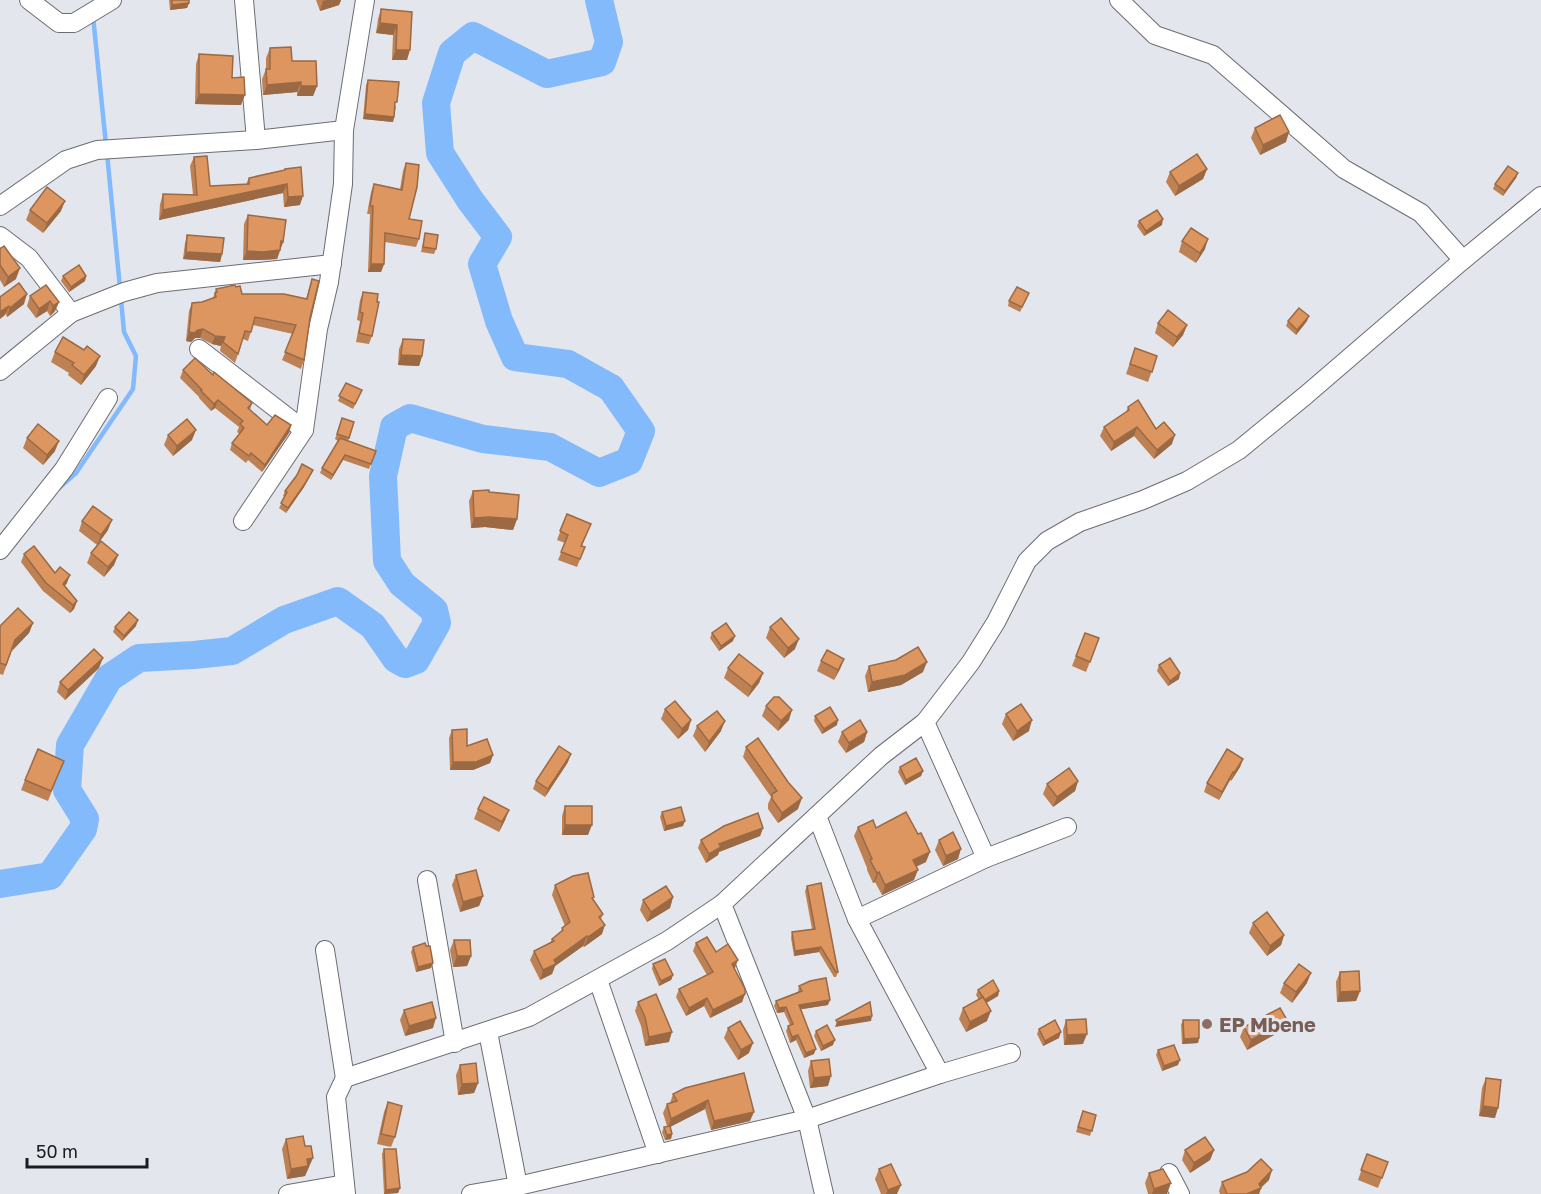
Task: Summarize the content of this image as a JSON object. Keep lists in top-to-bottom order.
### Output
{
  "places": ["EP Mbene"],
  "scale_bar": "50 m"
}
